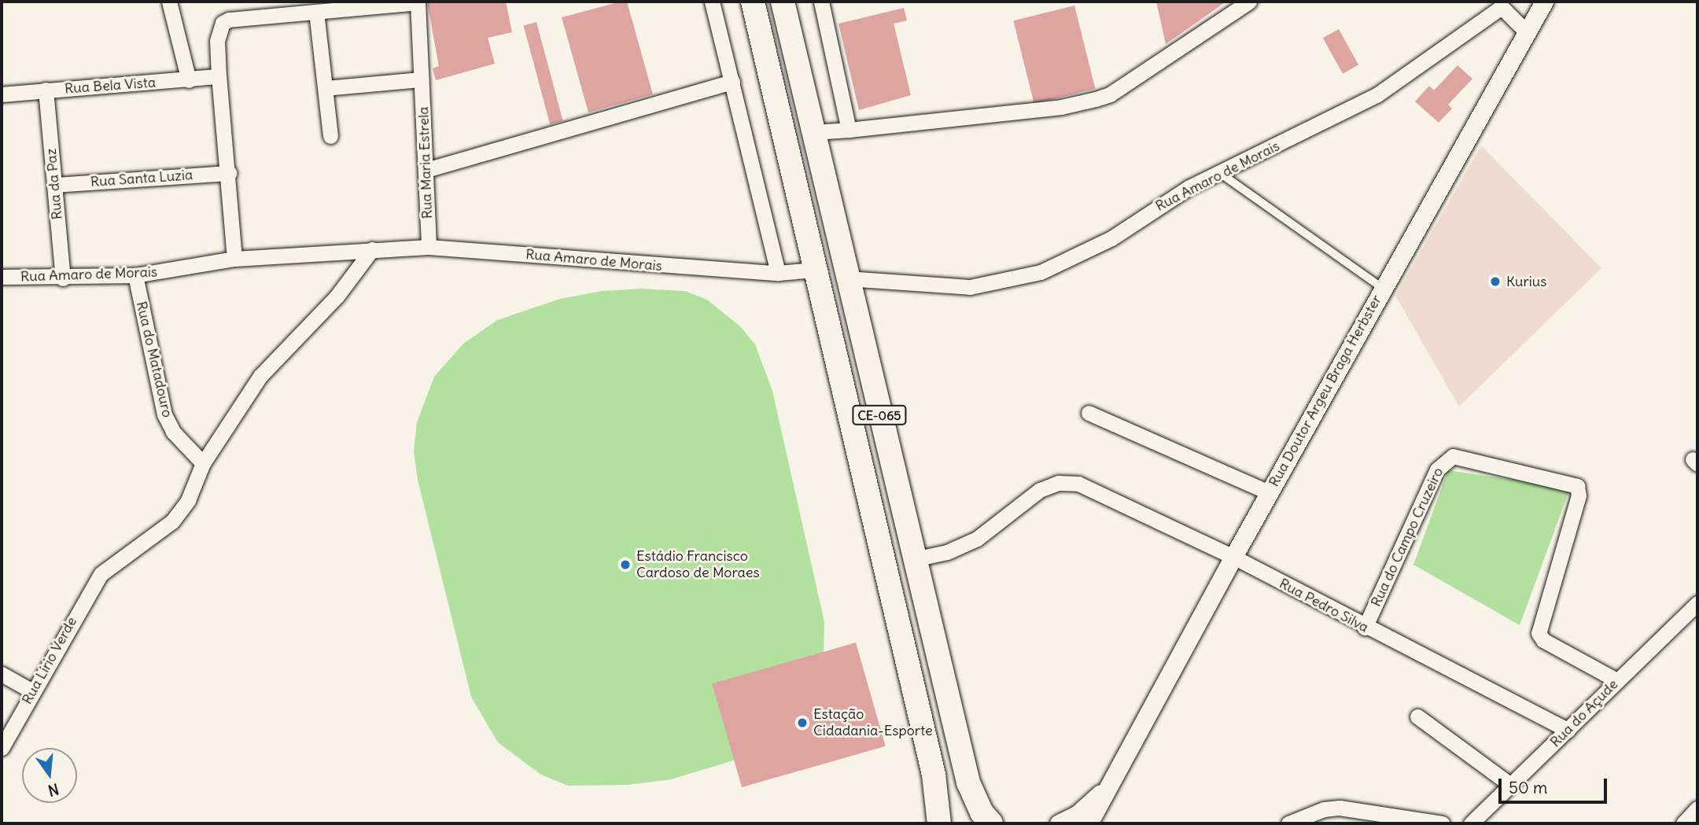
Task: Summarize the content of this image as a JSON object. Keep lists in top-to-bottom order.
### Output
{
  "streets": {
    "main road": ["CE-065"],
    "street": [
      "Rua Bela Vista",
      "Rua Maria Estrela",
      "Rua Amaro de Morais",
      "Rua Santa Luzia",
      "Rua da Paz",
      "Rua do Matadouro",
      "Rua Doutor Argeu Braga Herbster",
      "Rua do Campo Cruzeiro",
      "Rua Pedro Silva",
      "Rua Lírio Verde",
      "Rua do Açude"
    ]
  },
  "crossings": [
    ["Rua Bela Vista", "Rua Maria Estrela"],
    ["Rua Bela Vista", "Rua da Paz"],
    ["Rua Maria Estrela", "Rua Amaro de Morais"],
    ["Rua Amaro de Morais", "Rua da Paz"],
    ["Rua Amaro de Morais", "Rua do Matadouro"],
    ["Rua Amaro de Morais", "Rua Doutor Argeu Braga Herbster"],
    ["Rua Amaro de Morais", "CE-065"],
    ["Rua Santa Luzia", "Rua da Paz"],
    ["Rua do Matadouro", "Rua Lírio Verde"],
    ["Rua Doutor Argeu Braga Herbster", "Rua Pedro Silva"],
    ["CE-065", "Rua Pedro Silva"],
    ["Rua do Campo Cruzeiro", "Rua Pedro Silva"],
    ["Rua do Campo Cruzeiro", "Rua do Açude"],
    ["Rua Pedro Silva", "Rua do Açude"]
  ],
  "places": ["Kurius", "Estádio Francisco Cardoso de Moraes", "Estação Cidadania-Esporte"],
  "scale_bar": "50 m",
  "north": "bottom"
}
